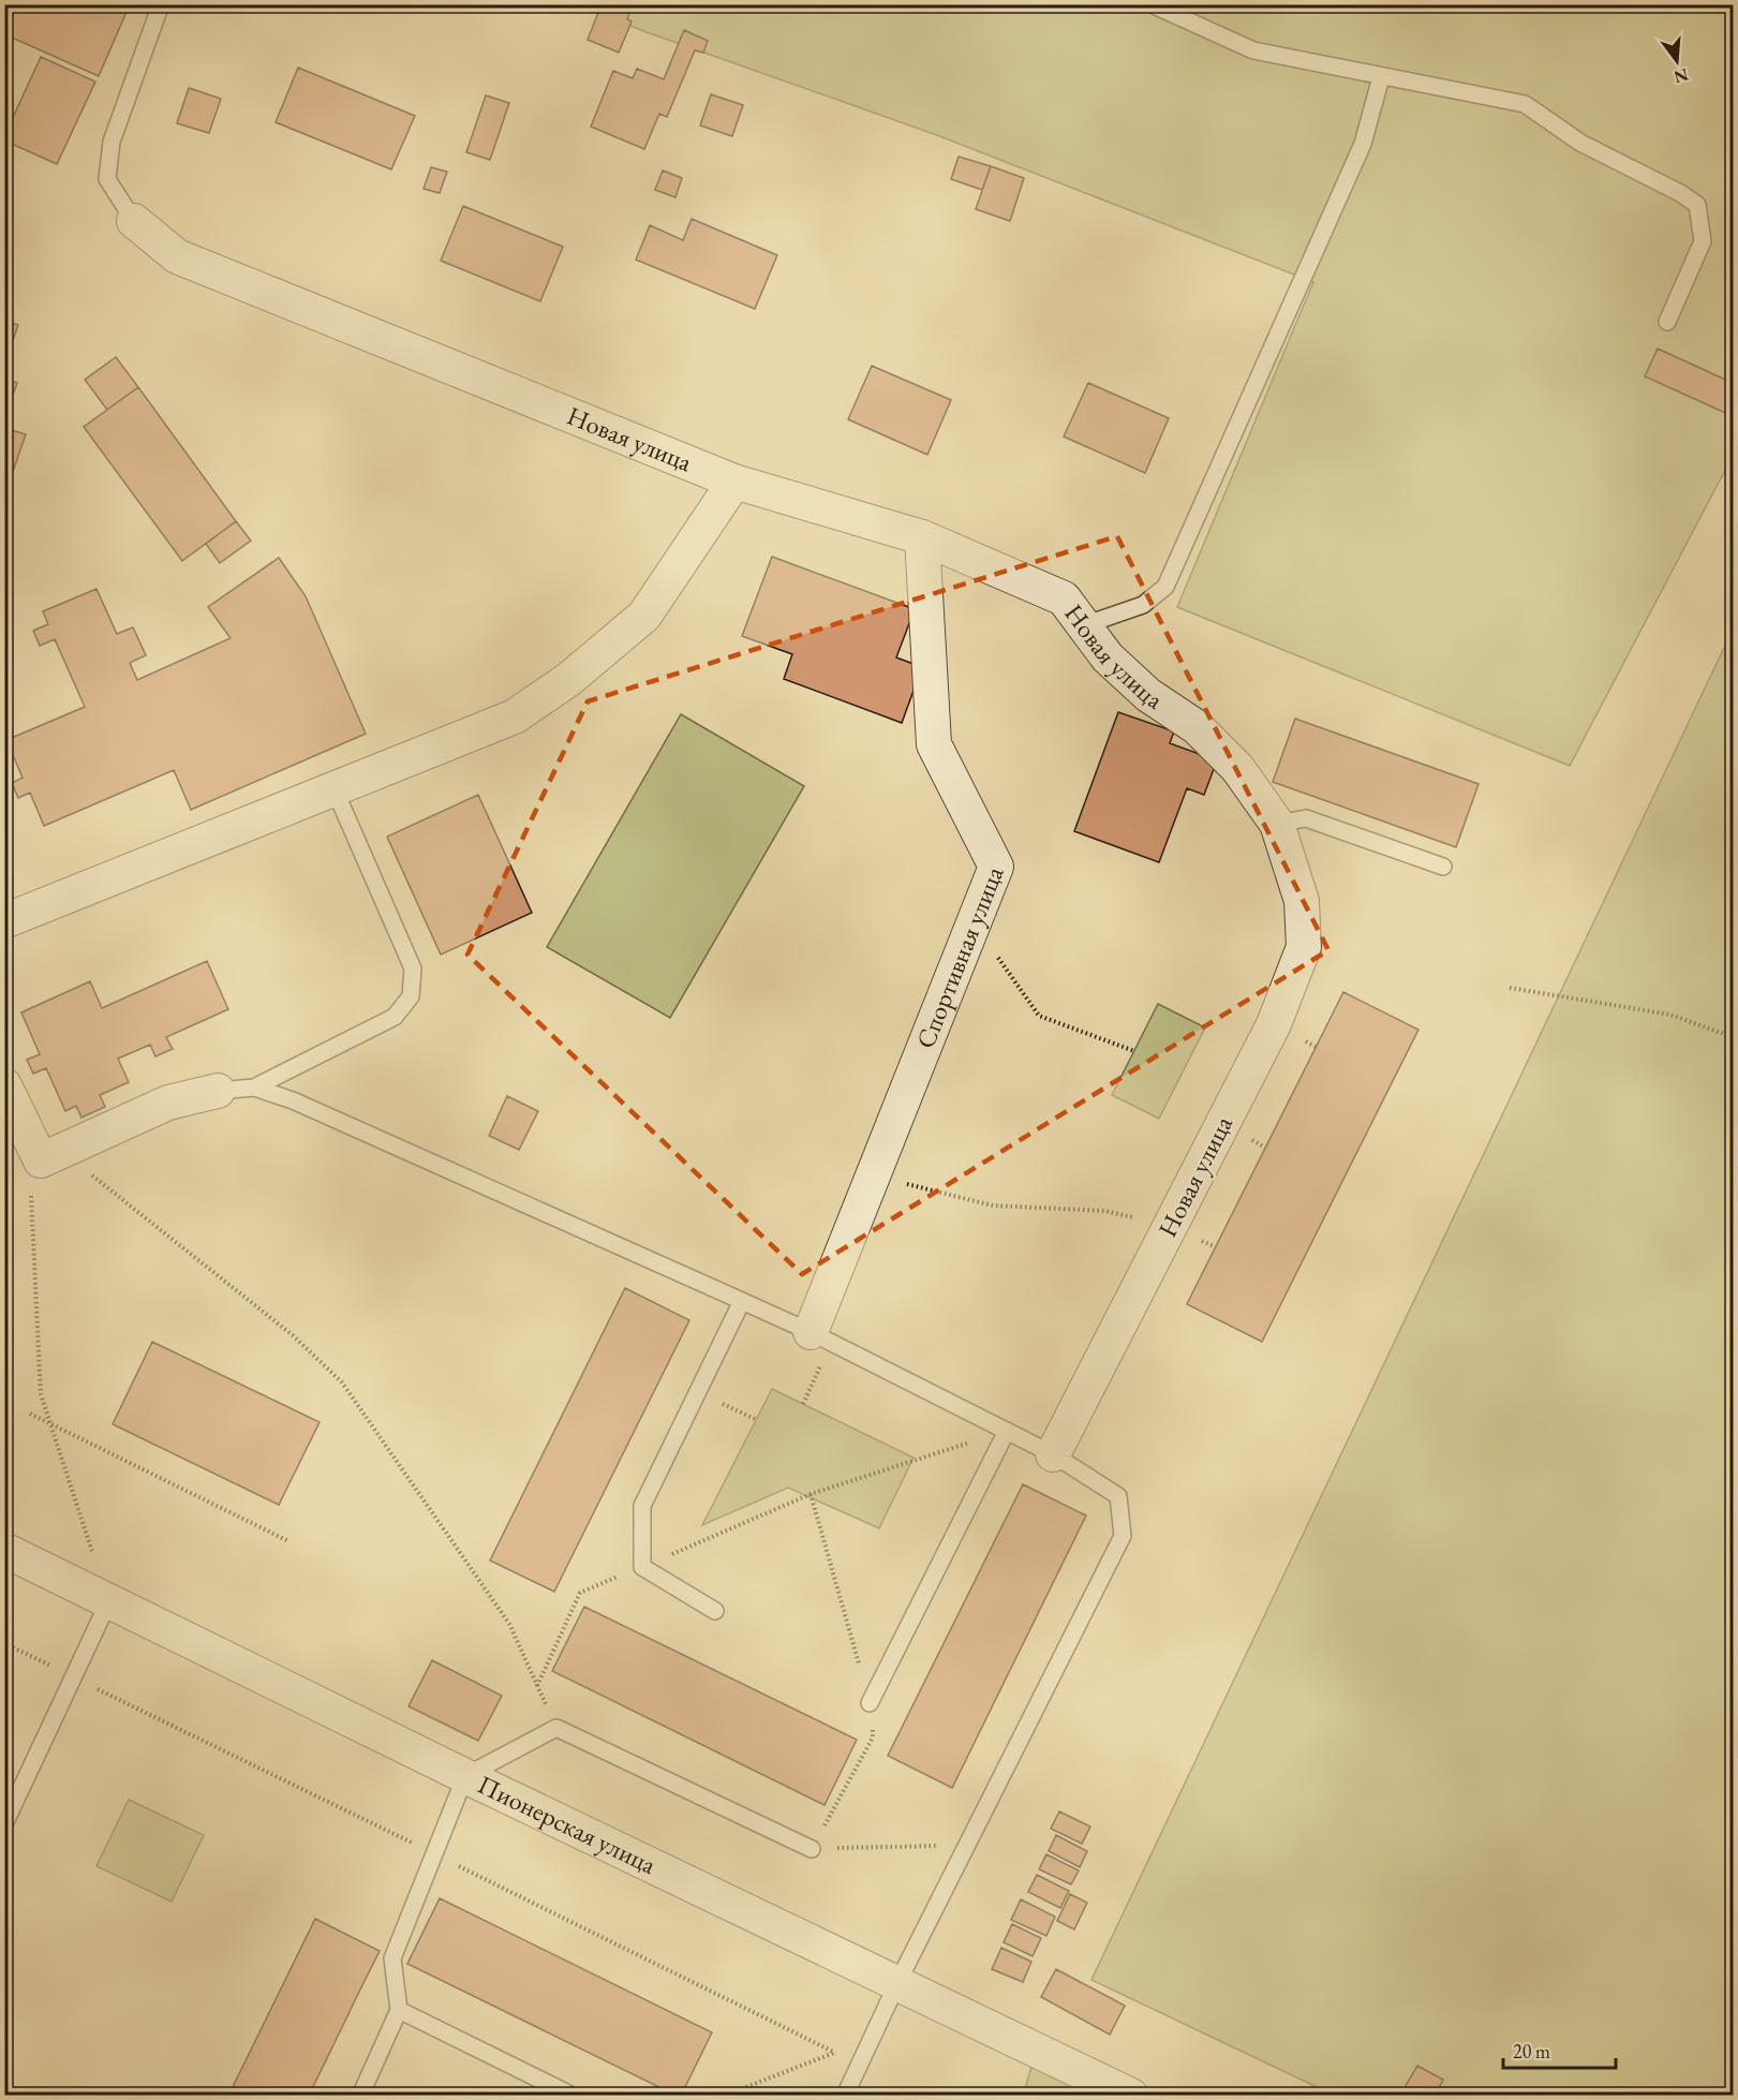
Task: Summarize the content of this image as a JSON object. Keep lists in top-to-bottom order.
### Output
{
  "streets": {
    "street": ["Новая улица", "Спортивная улица", "Пионерская улица"]
  },
  "crossings": [
    ["Новая улица", "Спортивная улица"]
  ],
  "scale_bar": "20 m",
  "north": "bottom"
}
